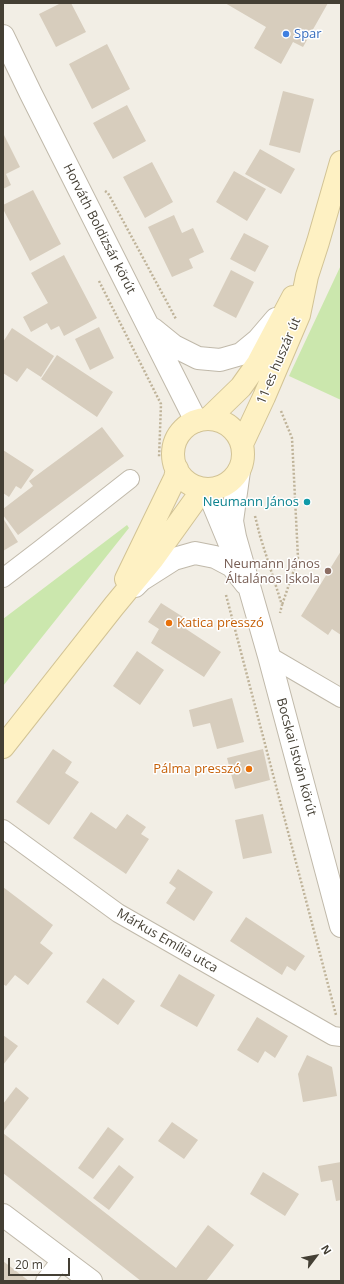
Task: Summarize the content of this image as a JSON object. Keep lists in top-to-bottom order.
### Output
{
  "streets": {
    "main road": ["11-es huszár út"],
    "street": ["Horváth Boldizsár körút", "Bocskai István körút", "Márkus Emília utca"]
  },
  "crossings": [
    ["Horváth Boldizsár körút", "11-es huszár út"],
    ["Horváth Boldizsár körút", "Bocskai István körút"],
    ["11-es huszár út", "Bocskai István körút"]
  ],
  "places": [
    "Spar",
    "Neumann János",
    "Neumann János Általános Iskola",
    "Katica presszó",
    "Pálma presszó"
  ],
  "scale_bar": "20 m",
  "north": "top right"
}
